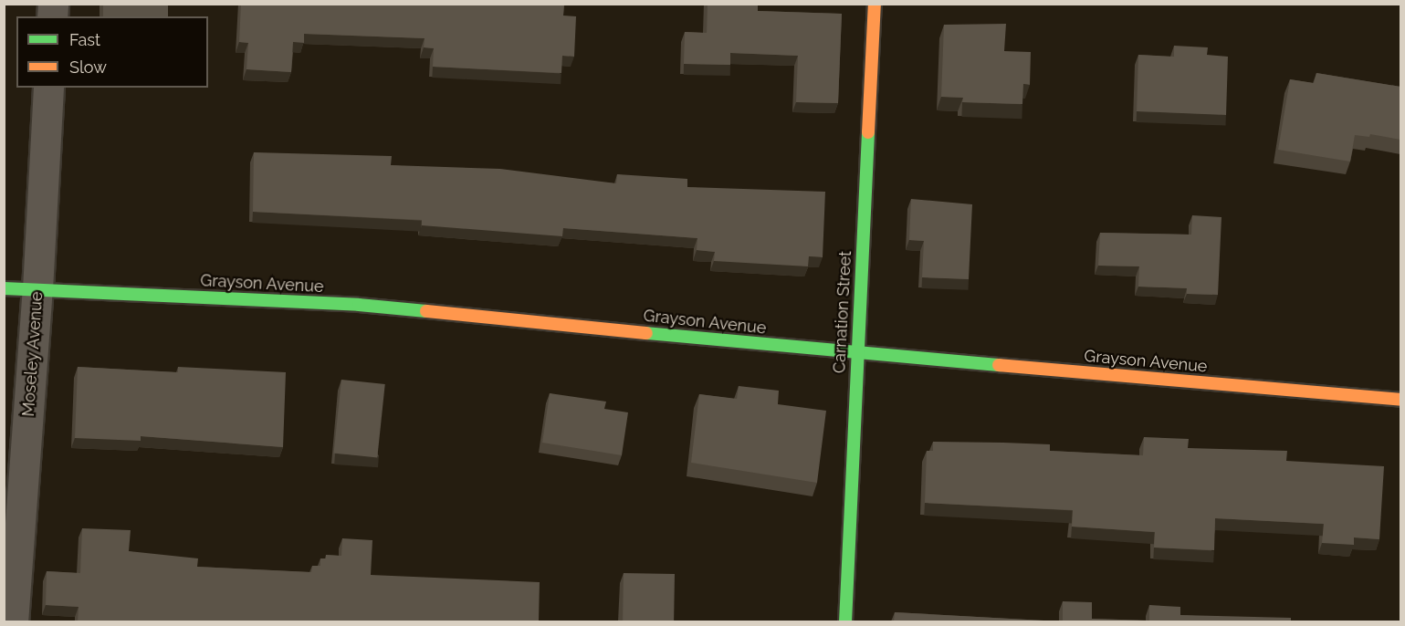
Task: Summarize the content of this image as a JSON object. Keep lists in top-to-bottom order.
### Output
{
  "streets": {
    "street": ["Grayson Avenue", "Carnation Street", "Moseley Avenue"]
  },
  "crossings": [
    ["Grayson Avenue", "Carnation Street"],
    ["Grayson Avenue", "Moseley Avenue"]
  ],
  "legend": ["Fast", "Slow"]
}
